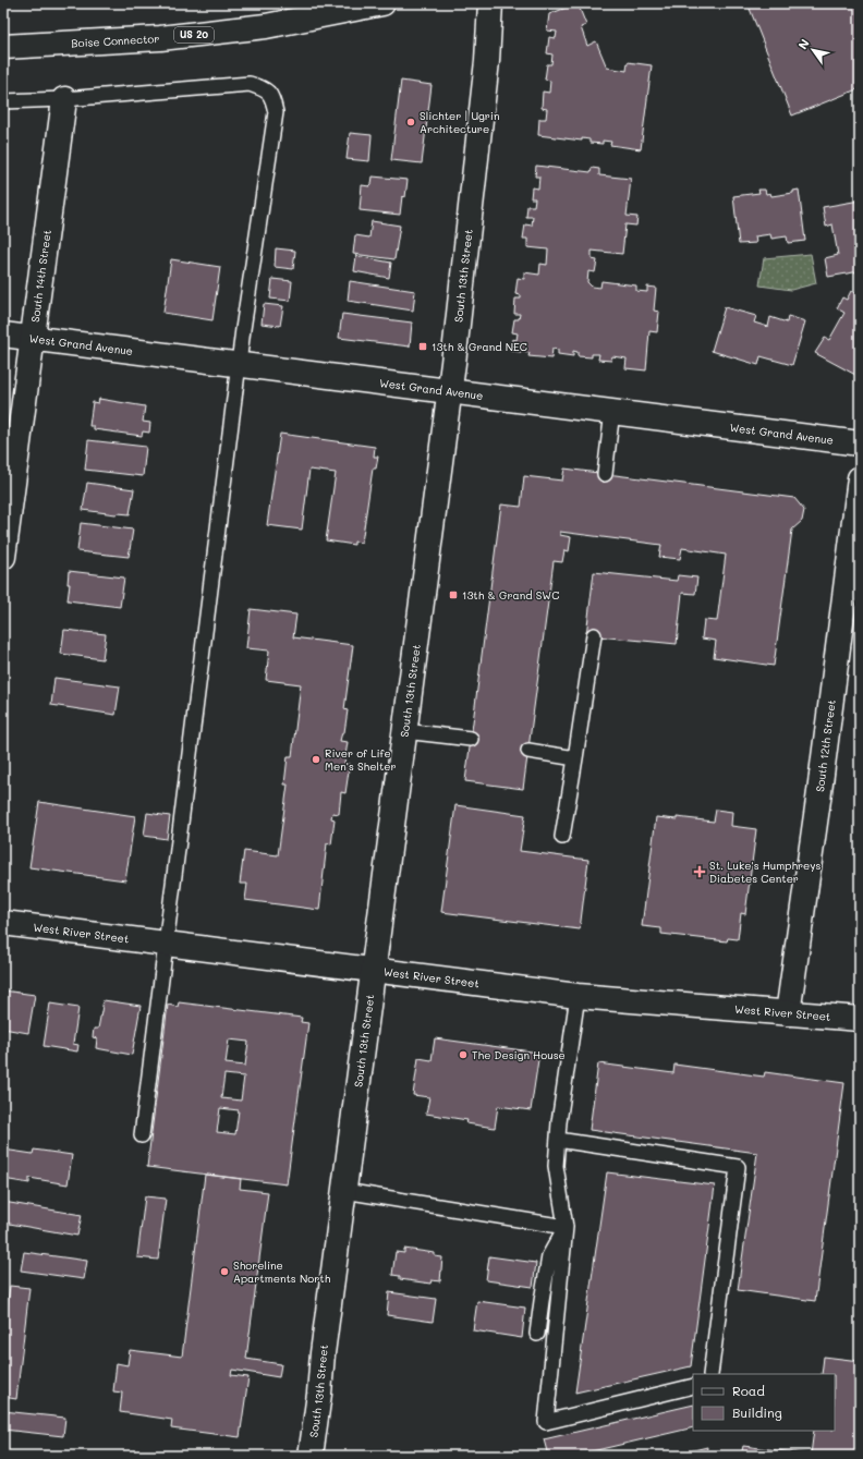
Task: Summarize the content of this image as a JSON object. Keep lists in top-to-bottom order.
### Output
{
  "streets": {
    "main road": [
      "US 20",
      "Boise Connector",
      "South 14th Street",
      "South 13th Street",
      "West Grand Avenue",
      "South 12th Street",
      "West River Street"
    ]
  },
  "crossings": [
    ["South 14th Street", "West Grand Avenue"],
    ["South 13th Street", "West Grand Avenue"],
    ["South 13th Street", "West River Street"],
    ["South 12th Street", "West River Street"]
  ],
  "places": {
    "other": [
      "Slichter | Ugrin Architecture",
      "River of Life Men's Shelter",
      "The Design House",
      "Shoreline Apartments North"
    ],
    "transit": ["13th & Grand NEC", "13th & Grand SWC"],
    "health": ["St. Luke's Humphreys Diabetes Center"]
  },
  "legend": ["Road", "Building"],
  "north": "top left"
}
